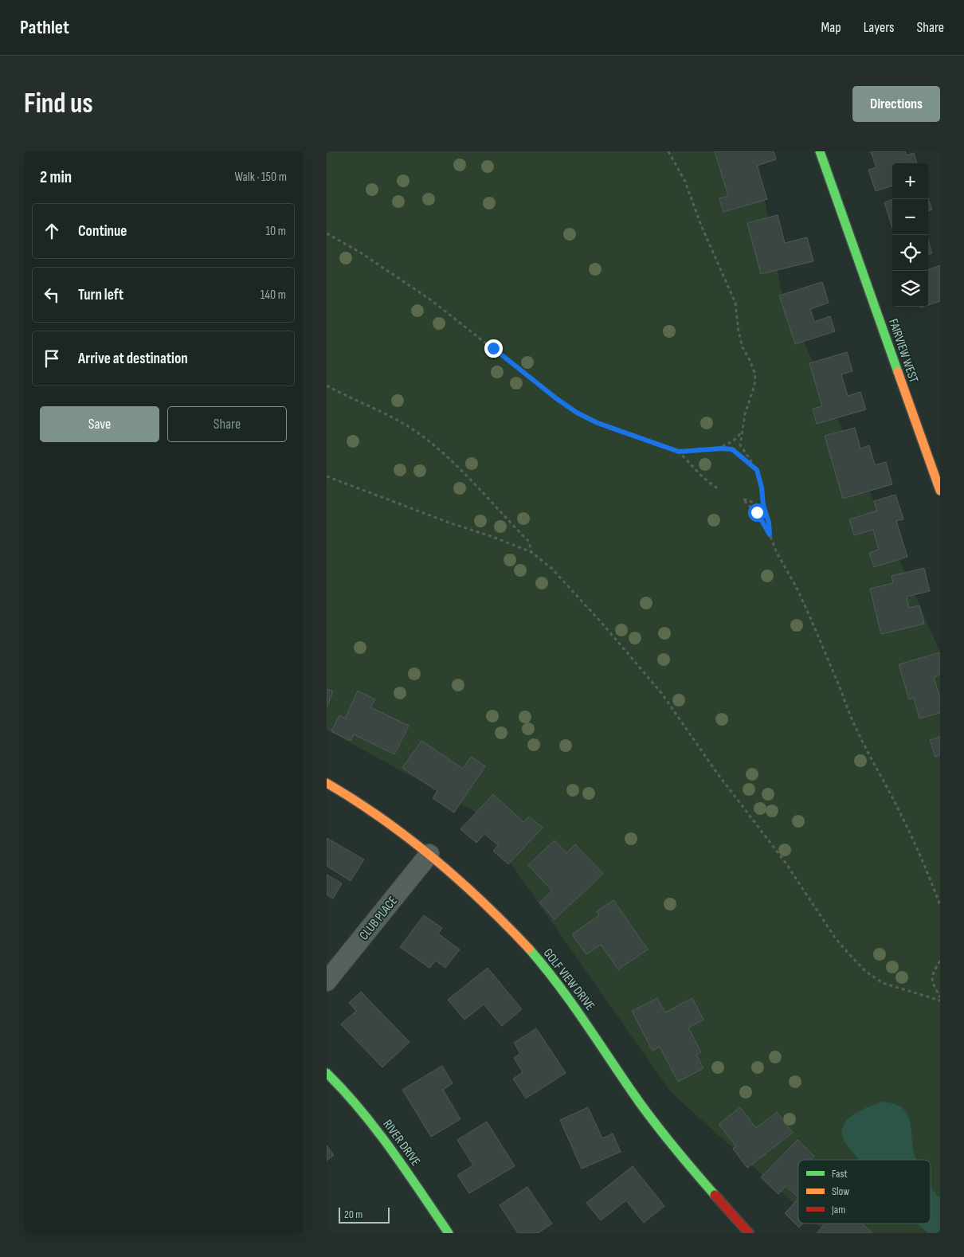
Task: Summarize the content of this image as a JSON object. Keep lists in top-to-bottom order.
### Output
{
  "streets": {
    "street": [
      "FAIRVIEW WEST",
      "CLUB PLACE",
      "GOLF VIEW DRIVE",
      "RIVER DRIVE"
    ]
  },
  "crossings": [
    ["CLUB PLACE", "GOLF VIEW DRIVE"]
  ],
  "legend": ["Fast", "Slow", "Jam"],
  "scale_bar": "20 m",
  "page": {
    "header": "Pathlet",
    "nav": ["Map", "Layers", "Share"],
    "buttons": [
      "Directions",
      ["Save", "Share"]
    ],
    "title": "Find us",
    "heading": ["2 min", "Walk · 150 m"],
    "map_buttons": ["+", "−"],
    "list": [
      ["Continue", "10 m"],
      ["Turn left", "140 m"],
      "Arrive at destination"
    ],
    "scale": "20 m"
  }
}
